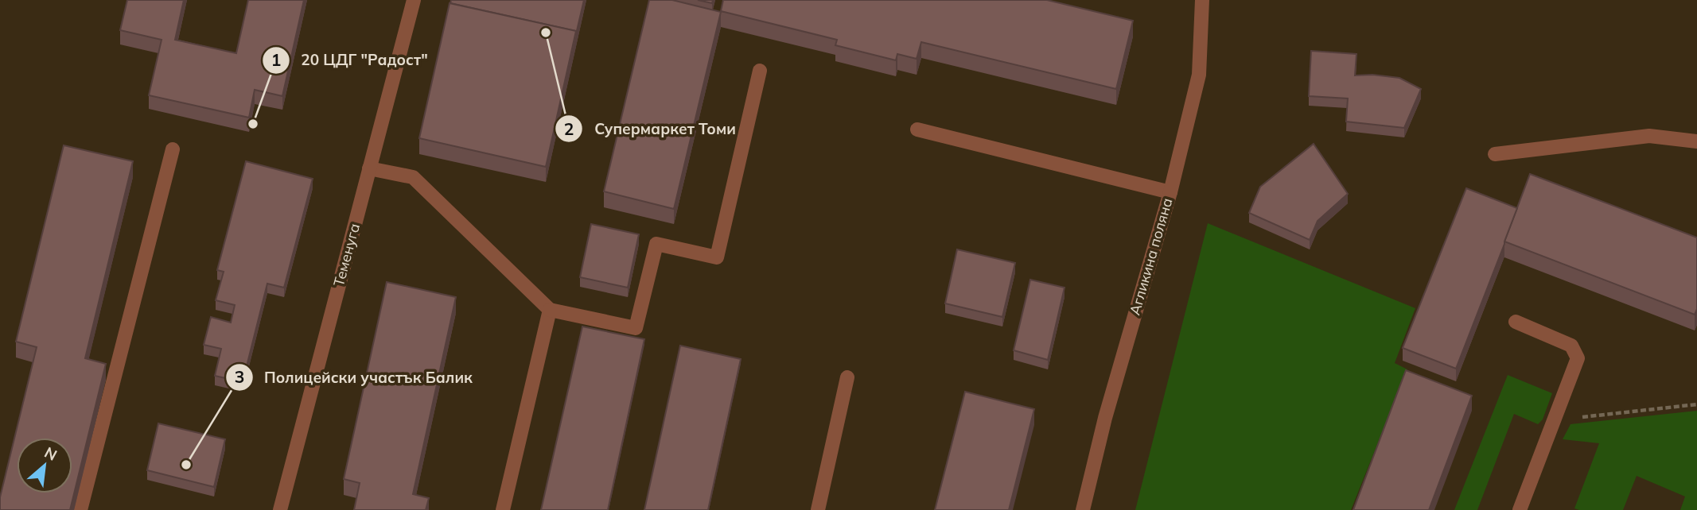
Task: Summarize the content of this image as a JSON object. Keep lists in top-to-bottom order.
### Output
{
  "streets": {
    "street": ["Теменуга", "Агликина поляна"]
  },
  "places": ["Супермаркет Томи", "20 ЦДГ \"Радост\"", "Полицейски участък Балик"],
  "north": "top right"
}
